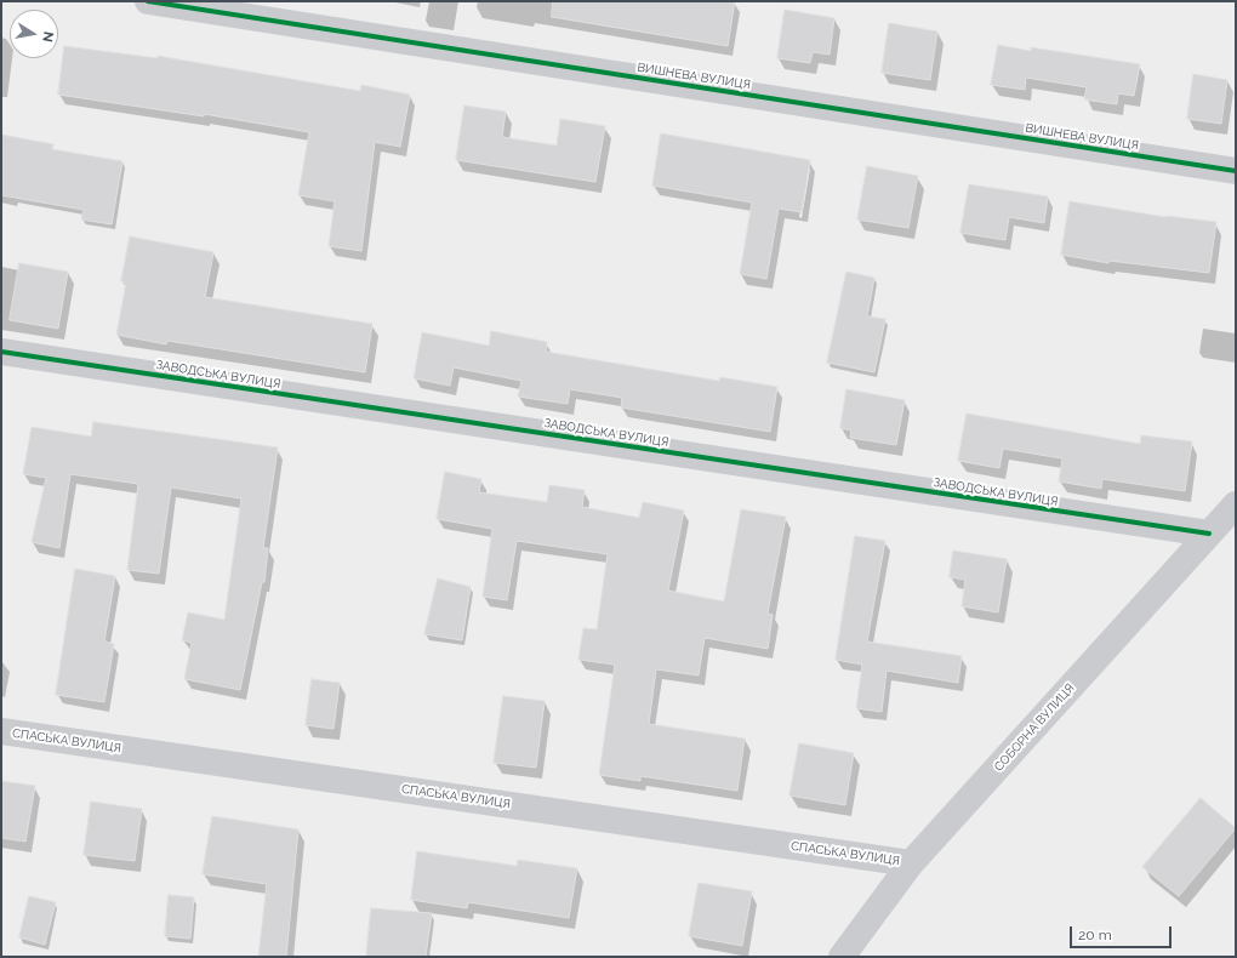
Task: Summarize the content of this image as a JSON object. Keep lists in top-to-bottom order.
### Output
{
  "streets": {
    "street": [
      "ВИШНЕВА ВУЛИЦЯ",
      "ЗАВОДСЬКА ВУЛИЦЯ",
      "СОБОРНА ВУЛИЦЯ",
      "СПАСЬКА ВУЛИЦЯ"
    ]
  },
  "crossings": [
    ["ЗАВОДСЬКА ВУЛИЦЯ", "СОБОРНА ВУЛИЦЯ"],
    ["СОБОРНА ВУЛИЦЯ", "СПАСЬКА ВУЛИЦЯ"]
  ],
  "scale_bar": "20 m",
  "north": "right"
}
